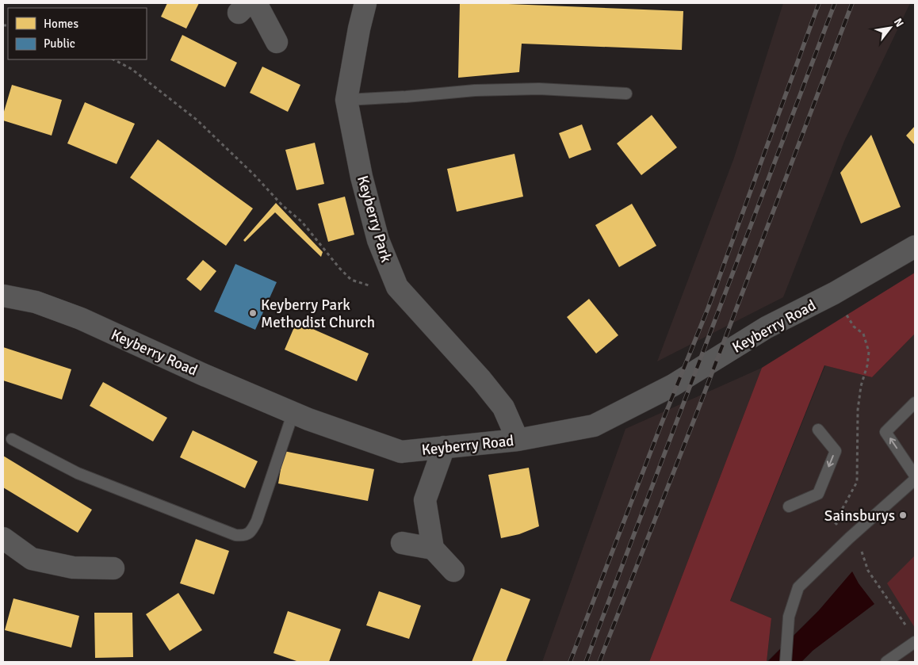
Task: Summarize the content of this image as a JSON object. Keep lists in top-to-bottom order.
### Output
{
  "streets": {
    "street": ["Keyberry Park", "Keyberry Road"]
  },
  "crossings": [
    ["Keyberry Park", "Keyberry Road"]
  ],
  "places": ["Keyberry Park Methodist Church", "Sainsburys"],
  "legend": ["Homes", "Public"],
  "north": "top right"
}
